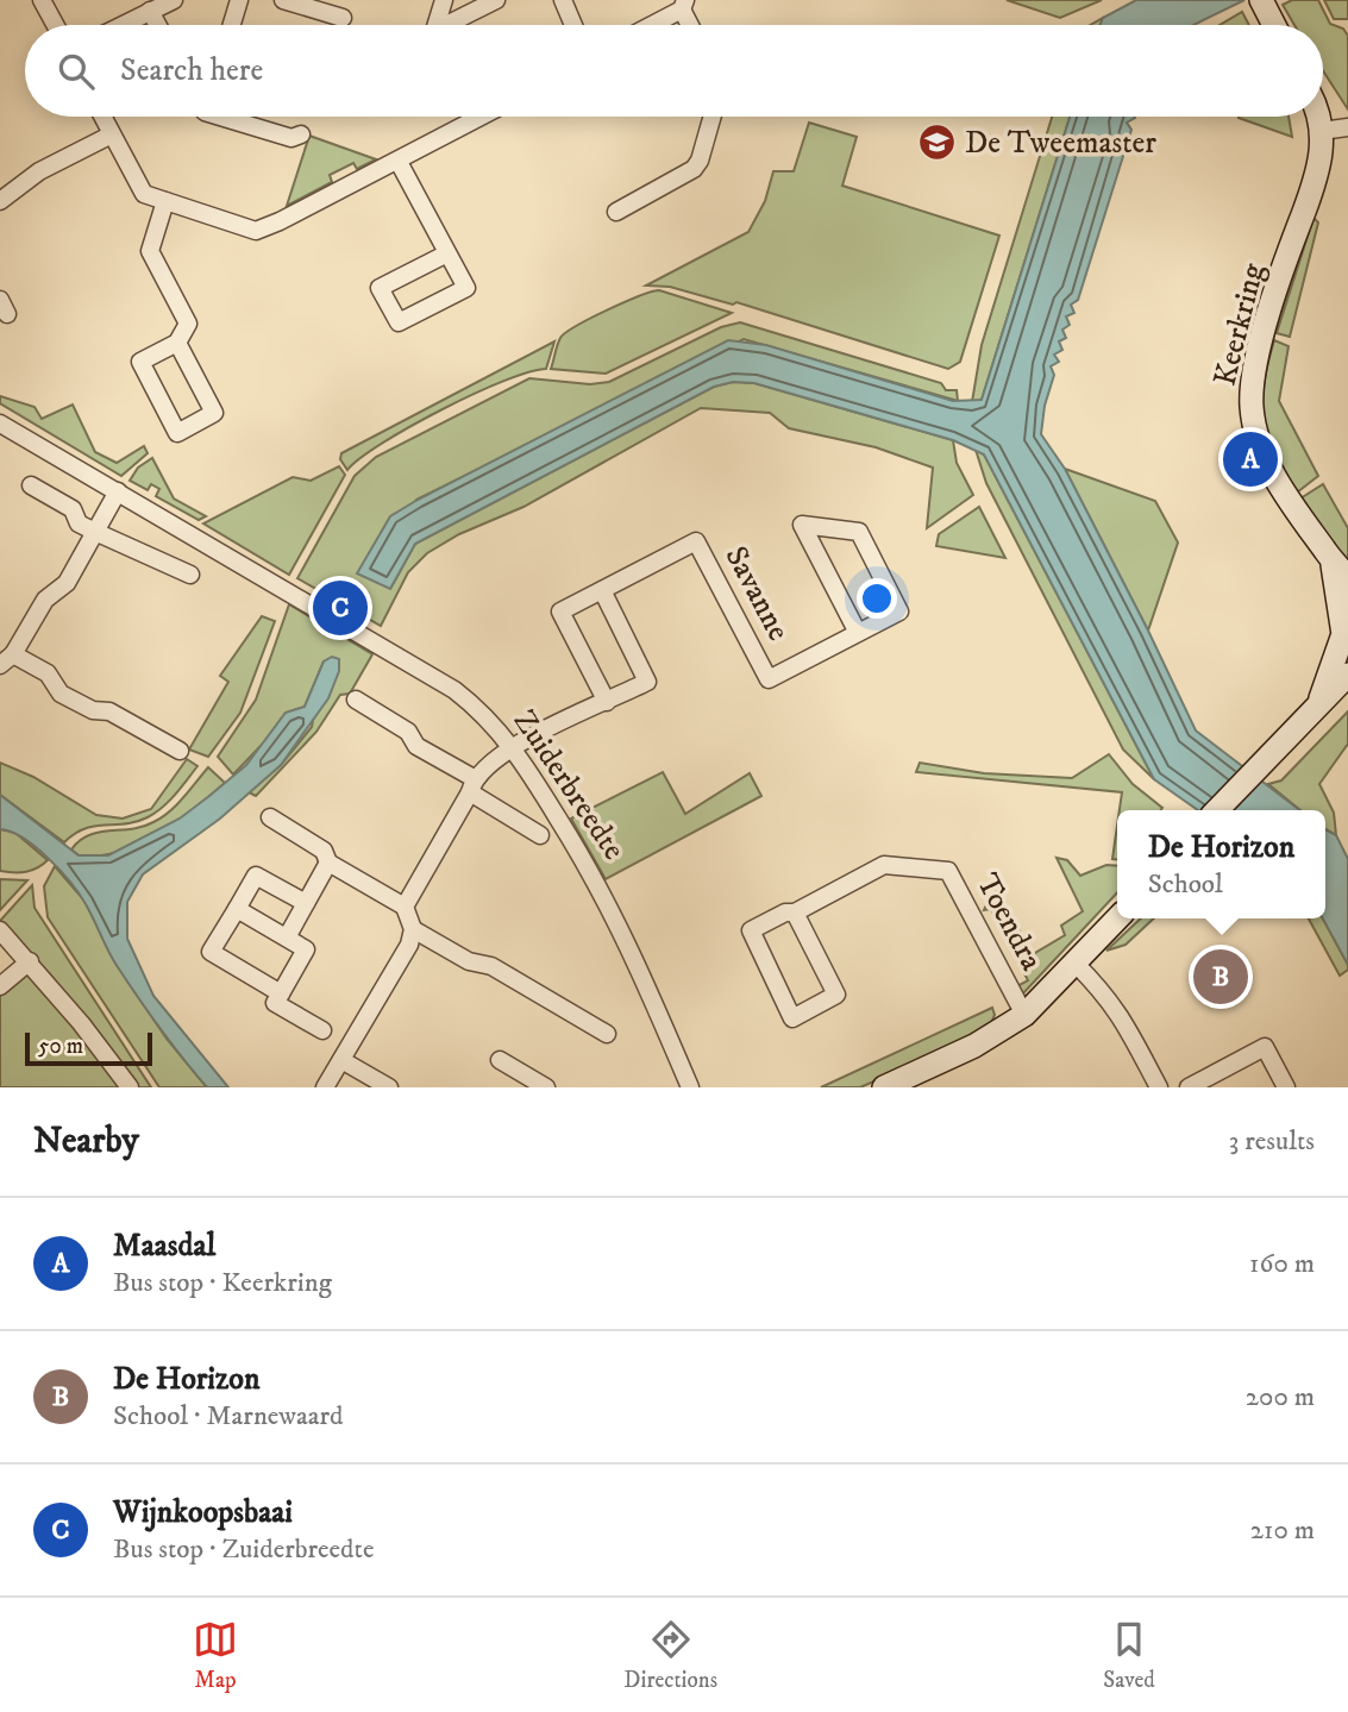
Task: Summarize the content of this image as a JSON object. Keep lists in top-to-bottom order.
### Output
{
  "streets": {
    "street": [
      "Keerkring",
      "Savanne",
      "Zuiderbreedte",
      "Toendra"
    ]
  },
  "places": {
    "school or university": ["De Tweemaster"]
  },
  "scale_bar": "50 m",
  "page": {
    "search": "Search here",
    "pins": ["A", "C", "B"],
    "popup": ["De Horizon", "School"],
    "scale": "50 m",
    "heading": ["Nearby", "3 results"],
    "list": [
      {
        "mark": "A",
        "name": "Maasdal",
        "note": "Bus stop · Keerkring",
        "value": "160 m"
      },
      {
        "mark": "B",
        "name": "De Horizon",
        "note": "School · Marnewaard",
        "value": "200 m"
      },
      {
        "mark": "C",
        "name": "Wijnkoopsbaai",
        "note": "Bus stop · Zuiderbreedte",
        "value": "210 m"
      }
    ],
    "nav": ["Map", "Directions", "Saved"]
  }
}
